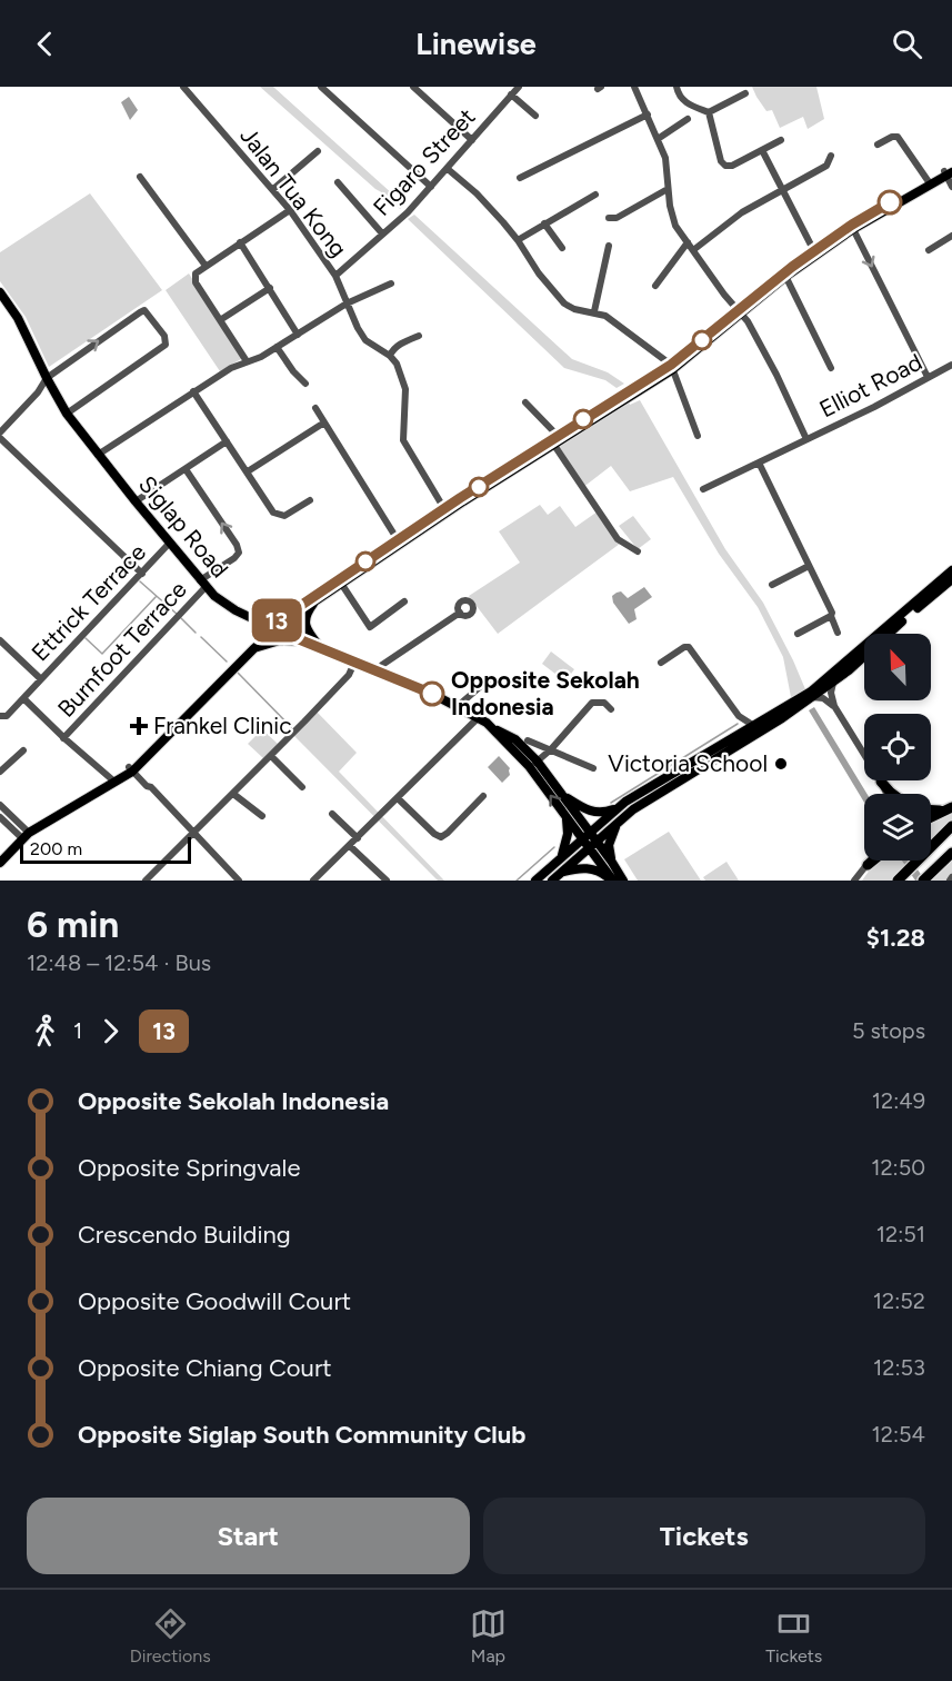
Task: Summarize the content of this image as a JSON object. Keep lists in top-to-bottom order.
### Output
{
  "streets": {
    "main road": ["Siglap Road"],
    "street": [
      "Figaro Street",
      "Jalan Tua Kong",
      "Elliot Road",
      "Ettrick Terrace",
      "Burnfoot Terrace"
    ]
  },
  "crossings": [
    ["Figaro Street", "Jalan Tua Kong"],
    ["Siglap Road", "Ettrick Terrace"],
    ["Siglap Road", "Burnfoot Terrace"]
  ],
  "places": {
    "other": ["Opposite Sekolah Indonesia", "Victoria School"],
    "health": ["Frankel Clinic"]
  },
  "lines": ["bus line 13"],
  "scale_bar": "200 m",
  "north": "top left",
  "page": {
    "header": "Linewise",
    "on_map": "13",
    "scale": "200 m",
    "heading": ["6 min", "12:48 – 12:54 · Bus", "$1.28"],
    "legs": ["1", "13", "5 stops"],
    "list": [
      {
        "name": "Opposite Sekolah Indonesia",
        "value": "12:49"
      },
      {
        "name": "Opposite Springvale",
        "value": "12:50"
      },
      {
        "name": "Crescendo Building",
        "value": "12:51"
      },
      {
        "name": "Opposite Goodwill Court",
        "value": "12:52"
      },
      {
        "name": "Opposite Chiang Court",
        "value": "12:53"
      },
      {
        "name": "Opposite Siglap South Community Club",
        "value": "12:54"
      }
    ],
    "buttons": ["Start", "Tickets"],
    "tabs": ["Directions", "Map", "Tickets"]
  }
}
